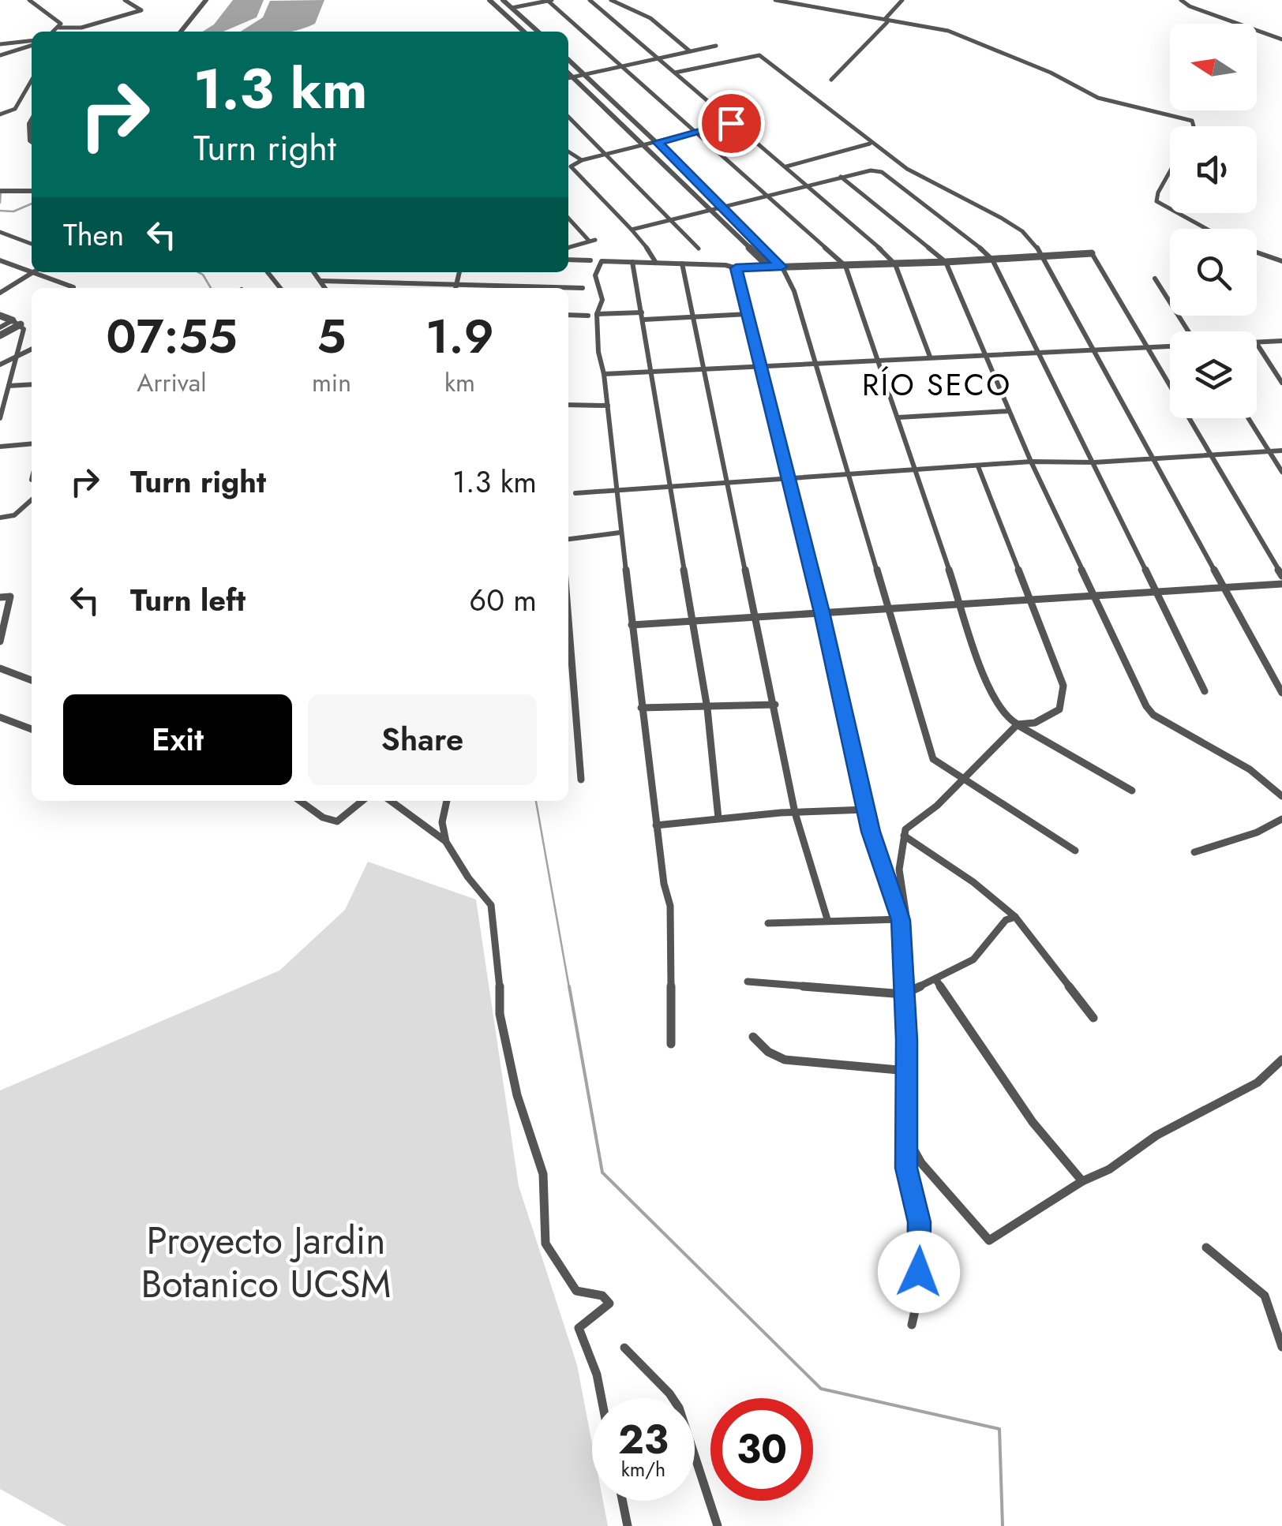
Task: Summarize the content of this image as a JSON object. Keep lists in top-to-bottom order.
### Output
{
  "districts": ["RÍO SECO"],
  "parks": ["Proyecto Jardin Botanico UCSM"],
  "north": "left",
  "page": {
    "turn": ["1.3 km", "Turn right"],
    "then": "Then",
    "eta": [
      "07:55",
      "Arrival",
      "5",
      "min",
      "1.9",
      "km"
    ],
    "list": [
      {
        "name": "Turn right",
        "value": "1.3 km"
      },
      {
        "name": "Turn left",
        "value": "60 m"
      }
    ],
    "buttons": ["Exit", "Share"],
    "speed": "23 km/h",
    "limit": "30"
  }
}
